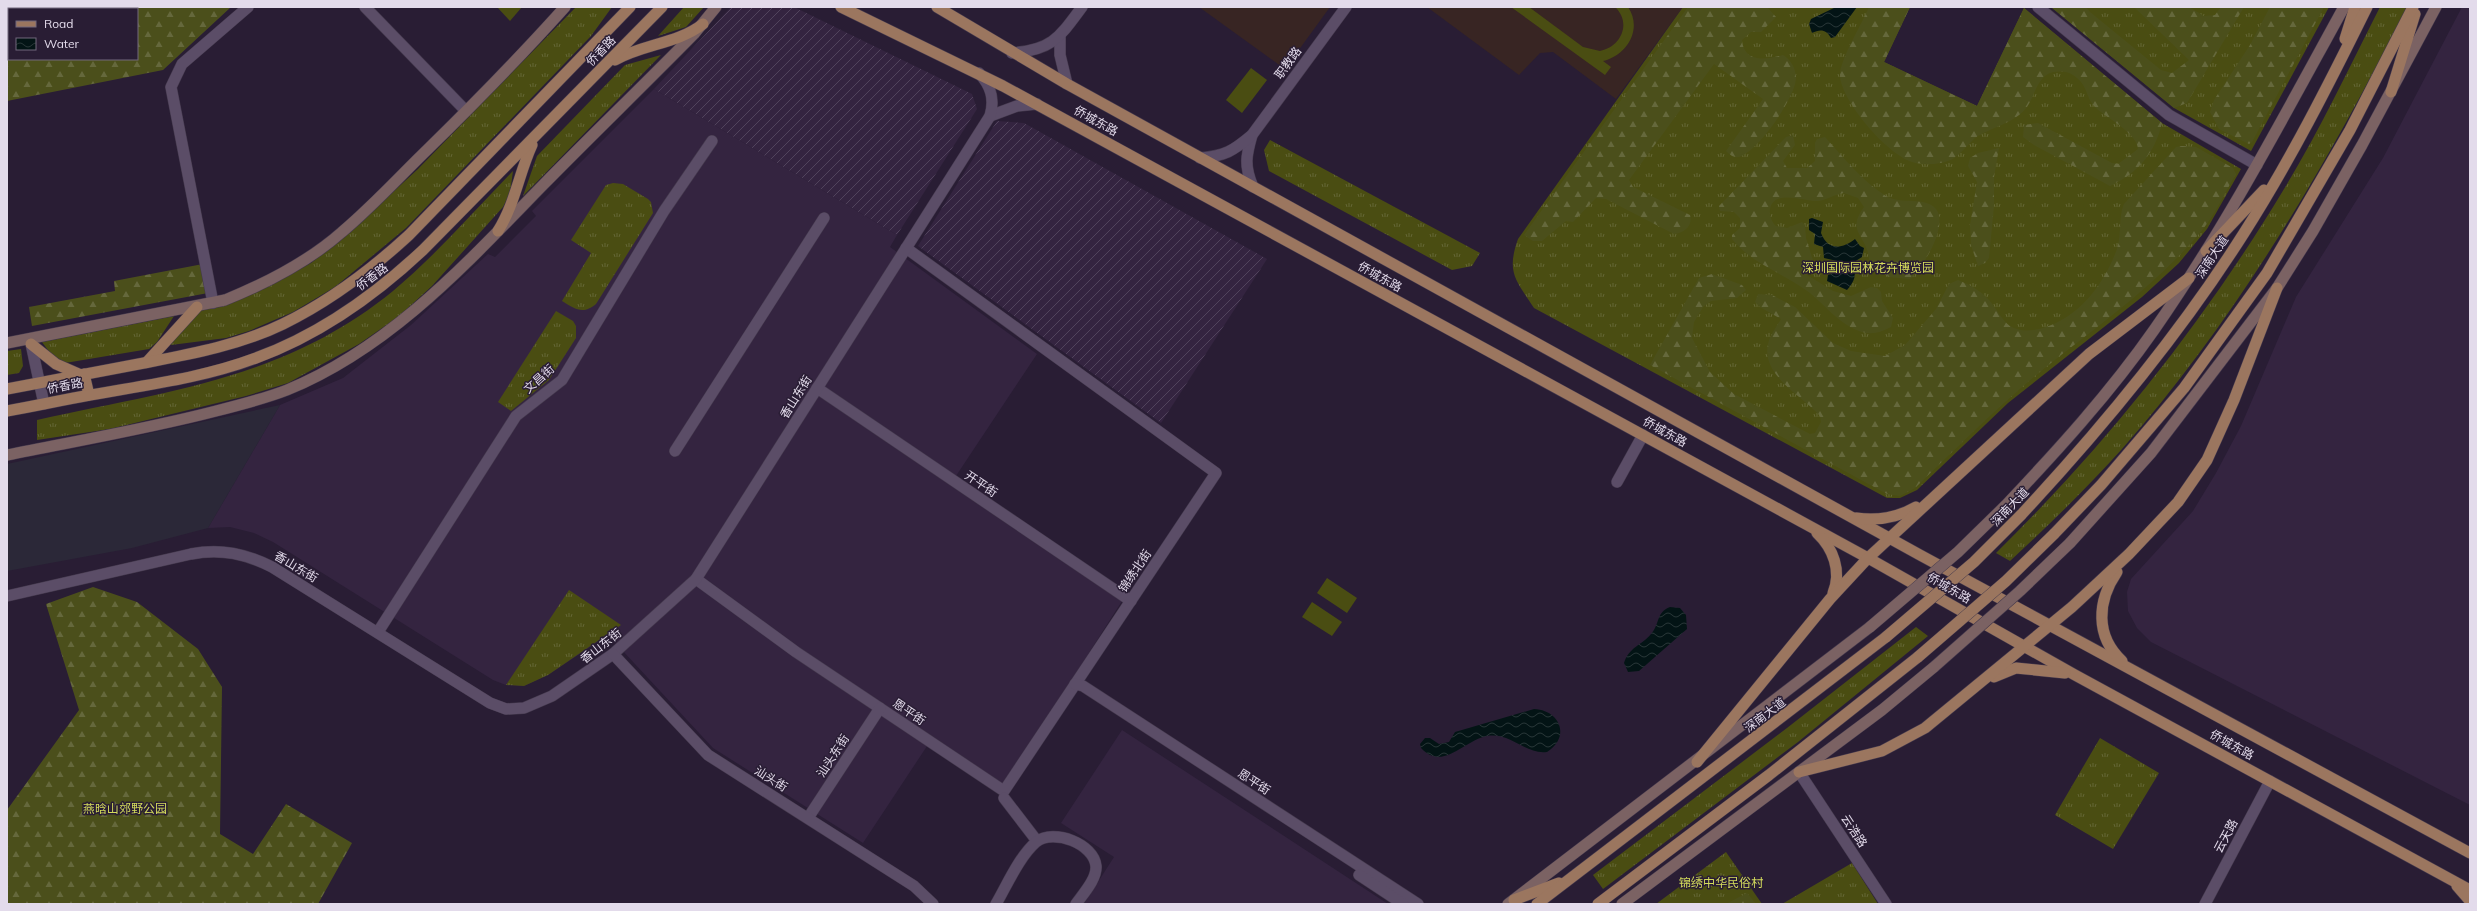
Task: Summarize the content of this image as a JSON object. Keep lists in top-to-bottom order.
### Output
{
  "streets": {
    "main road": ["侨香路", "侨城东路", "深南大道"],
    "street": [
      "职教路",
      "文昌街",
      "香山东街",
      "开平街",
      "锦绣北街",
      "恩平街",
      "汕头东街",
      "汕头街",
      "云浩路",
      "云天路"
    ]
  },
  "crossings": [
    ["职教路", "侨城东路"],
    ["侨城东路", "香山东街"],
    ["侨城东路", "云天路"],
    ["文昌街", "香山东街"],
    ["香山东街", "开平街"],
    ["香山东街", "锦绣北街"],
    ["香山东街", "恩平街"],
    ["香山东街", "汕头街"],
    ["开平街", "锦绣北街"],
    ["锦绣北街", "恩平街"],
    ["恩平街", "汕头东街"],
    ["汕头东街", "汕头街"]
  ],
  "parks": ["深圳国际园林花卉博览园", "燕晗山郊野公园", "锦绣中华民俗村"],
  "legend": ["Road", "Water"]
}
